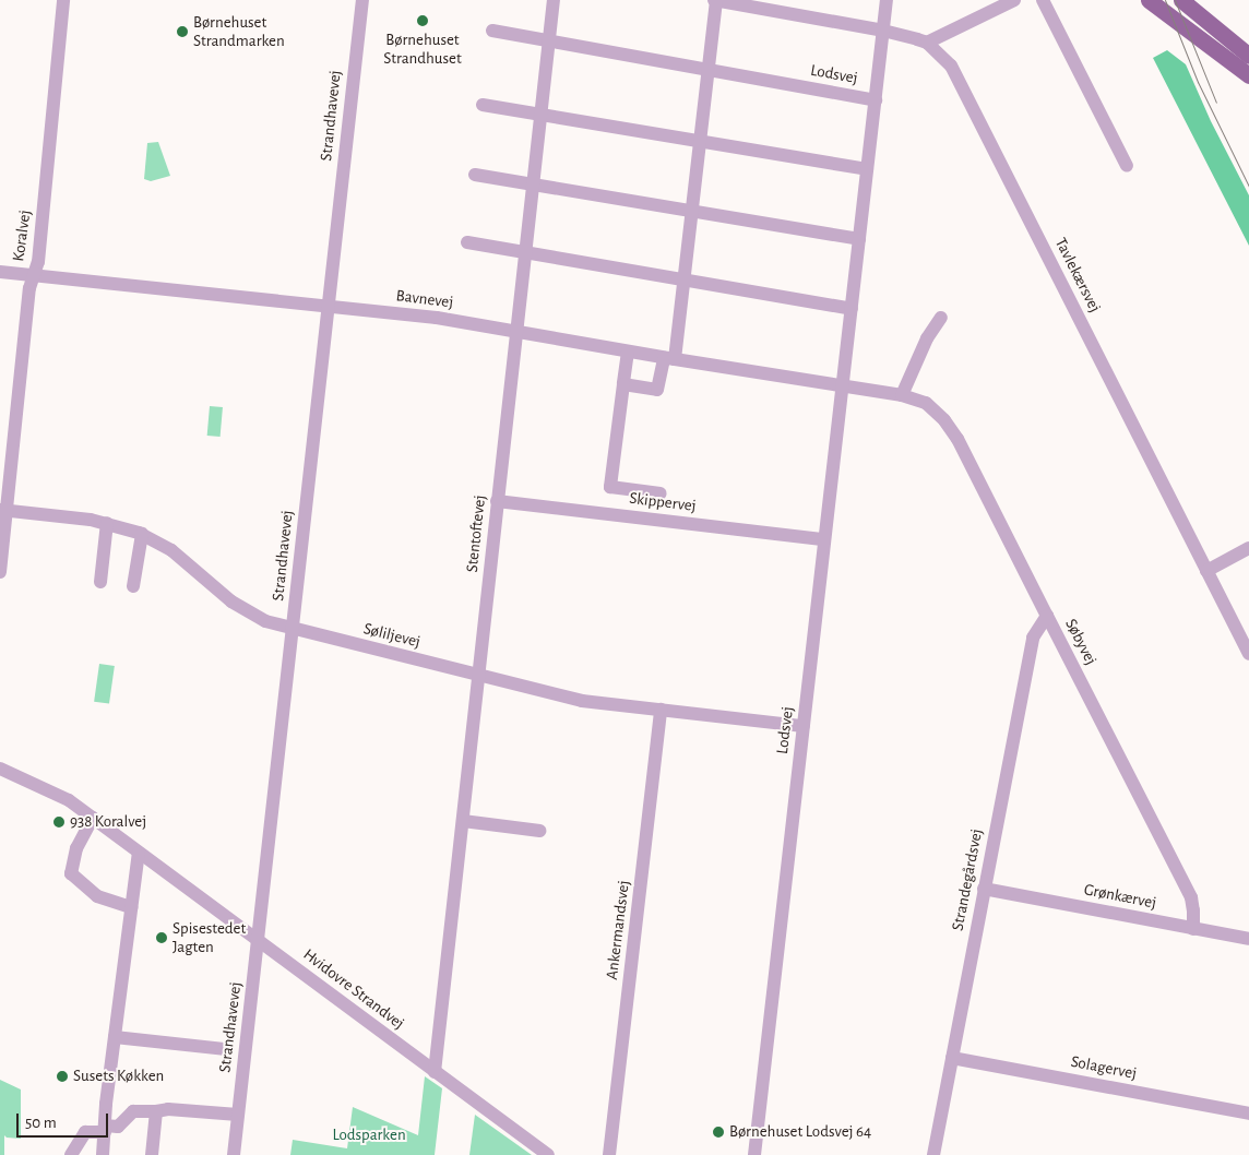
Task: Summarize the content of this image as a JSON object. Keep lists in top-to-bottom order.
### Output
{
  "streets": {
    "street": [
      "Lodsvej",
      "Strandhavevej",
      "Koralvej",
      "Tavlekærsvej",
      "Bavnevej",
      "Skippervej",
      "Stentoftevej",
      "Søliljevej",
      "Søbyvej",
      "Strandegårdsvej",
      "Grønkærvej",
      "Ankermandsvej",
      "Hvidovre Strandvej",
      "Solagervej"
    ]
  },
  "crossings": [
    ["Lodsvej", "Tavlekærsvej"],
    ["Lodsvej", "Bavnevej"],
    ["Lodsvej", "Skippervej"],
    ["Lodsvej", "Stentoftevej"],
    ["Lodsvej", "Søliljevej"],
    ["Lodsvej", "Søbyvej"],
    ["Strandhavevej", "Bavnevej"],
    ["Strandhavevej", "Søliljevej"],
    ["Strandhavevej", "Hvidovre Strandvej"],
    ["Koralvej", "Bavnevej"],
    ["Koralvej", "Søliljevej"],
    ["Bavnevej", "Stentoftevej"],
    ["Bavnevej", "Søbyvej"],
    ["Skippervej", "Stentoftevej"],
    ["Stentoftevej", "Søliljevej"],
    ["Stentoftevej", "Hvidovre Strandvej"],
    ["Søliljevej", "Ankermandsvej"],
    ["Søbyvej", "Strandegårdsvej"],
    ["Søbyvej", "Grønkærvej"],
    ["Strandegårdsvej", "Grønkærvej"],
    ["Strandegårdsvej", "Solagervej"]
  ],
  "parks": ["Lodsparken"],
  "places": [
    "Børnehuset Strandhuset",
    "Børnehuset Strandmarken",
    "938 Koralvej",
    "Spisestedet Jagten",
    "Susets Køkken",
    "Børnehuset Lodsvej 64"
  ],
  "scale_bar": "50 m"
}
